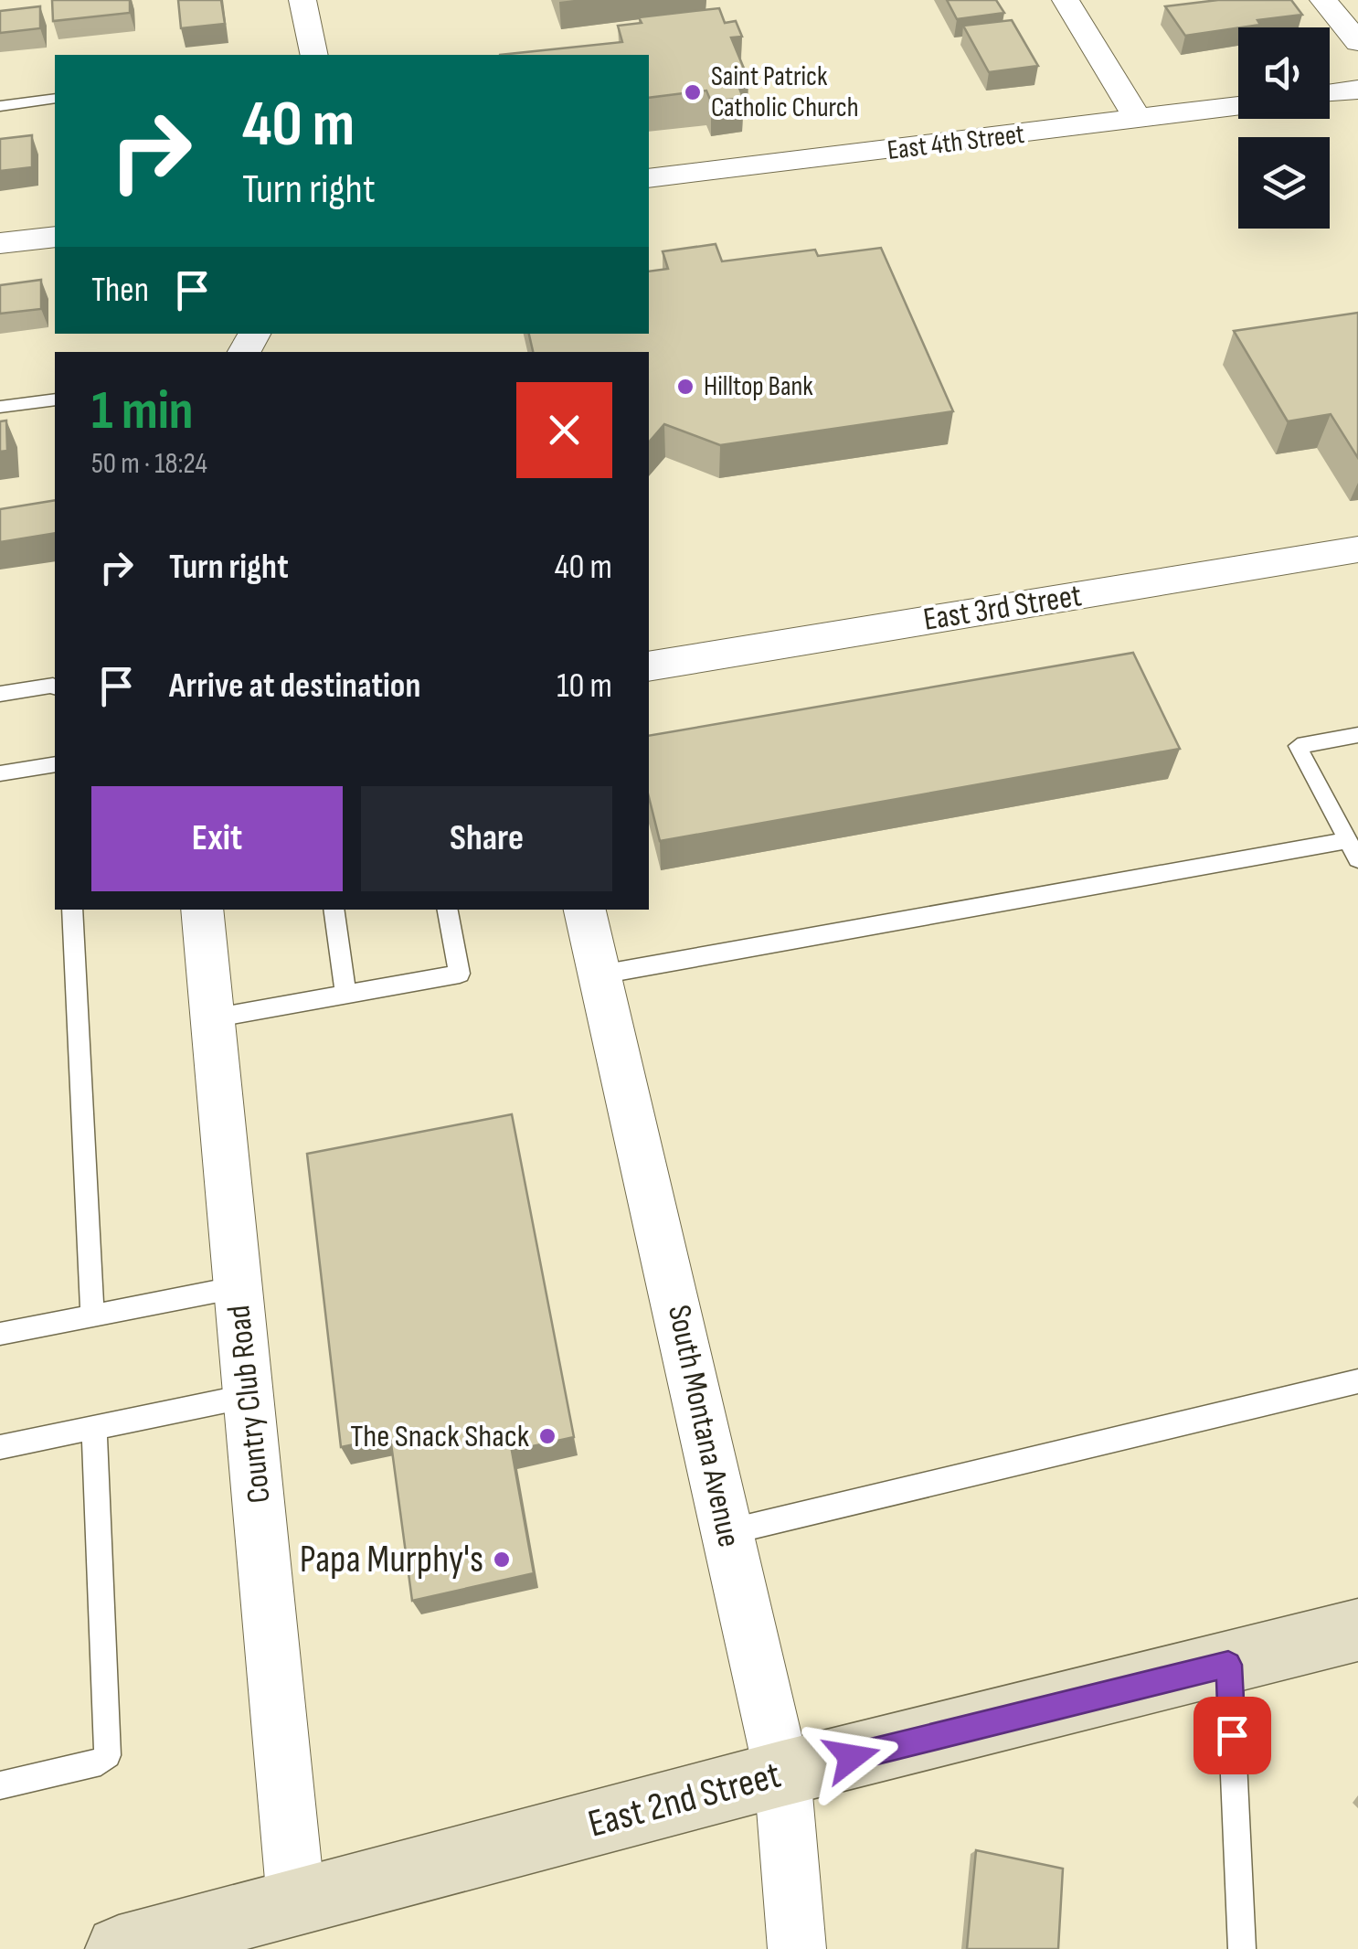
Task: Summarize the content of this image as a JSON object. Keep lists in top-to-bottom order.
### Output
{
  "streets": {
    "main road": ["East 2nd Street"],
    "street": [
      "East 4th Street",
      "East 3rd Street",
      "Country Club Road",
      "South Montana Avenue"
    ]
  },
  "crossings": [
    ["Country Club Road", "East 2nd Street"],
    ["South Montana Avenue", "East 2nd Street"]
  ],
  "places": [
    "Saint Patrick Catholic Church",
    "Hilltop Bank",
    "The Snack Shack",
    "Papa Murphy's"
  ],
  "page": {
    "turn": ["40 m", "Turn right"],
    "then": "Then",
    "heading": ["1 min", "50 m · 18:24"],
    "list": [
      {
        "name": "Turn right",
        "value": "40 m"
      },
      {
        "name": "Arrive at destination",
        "value": "10 m"
      }
    ],
    "buttons": ["Exit", "Share"]
  }
}
